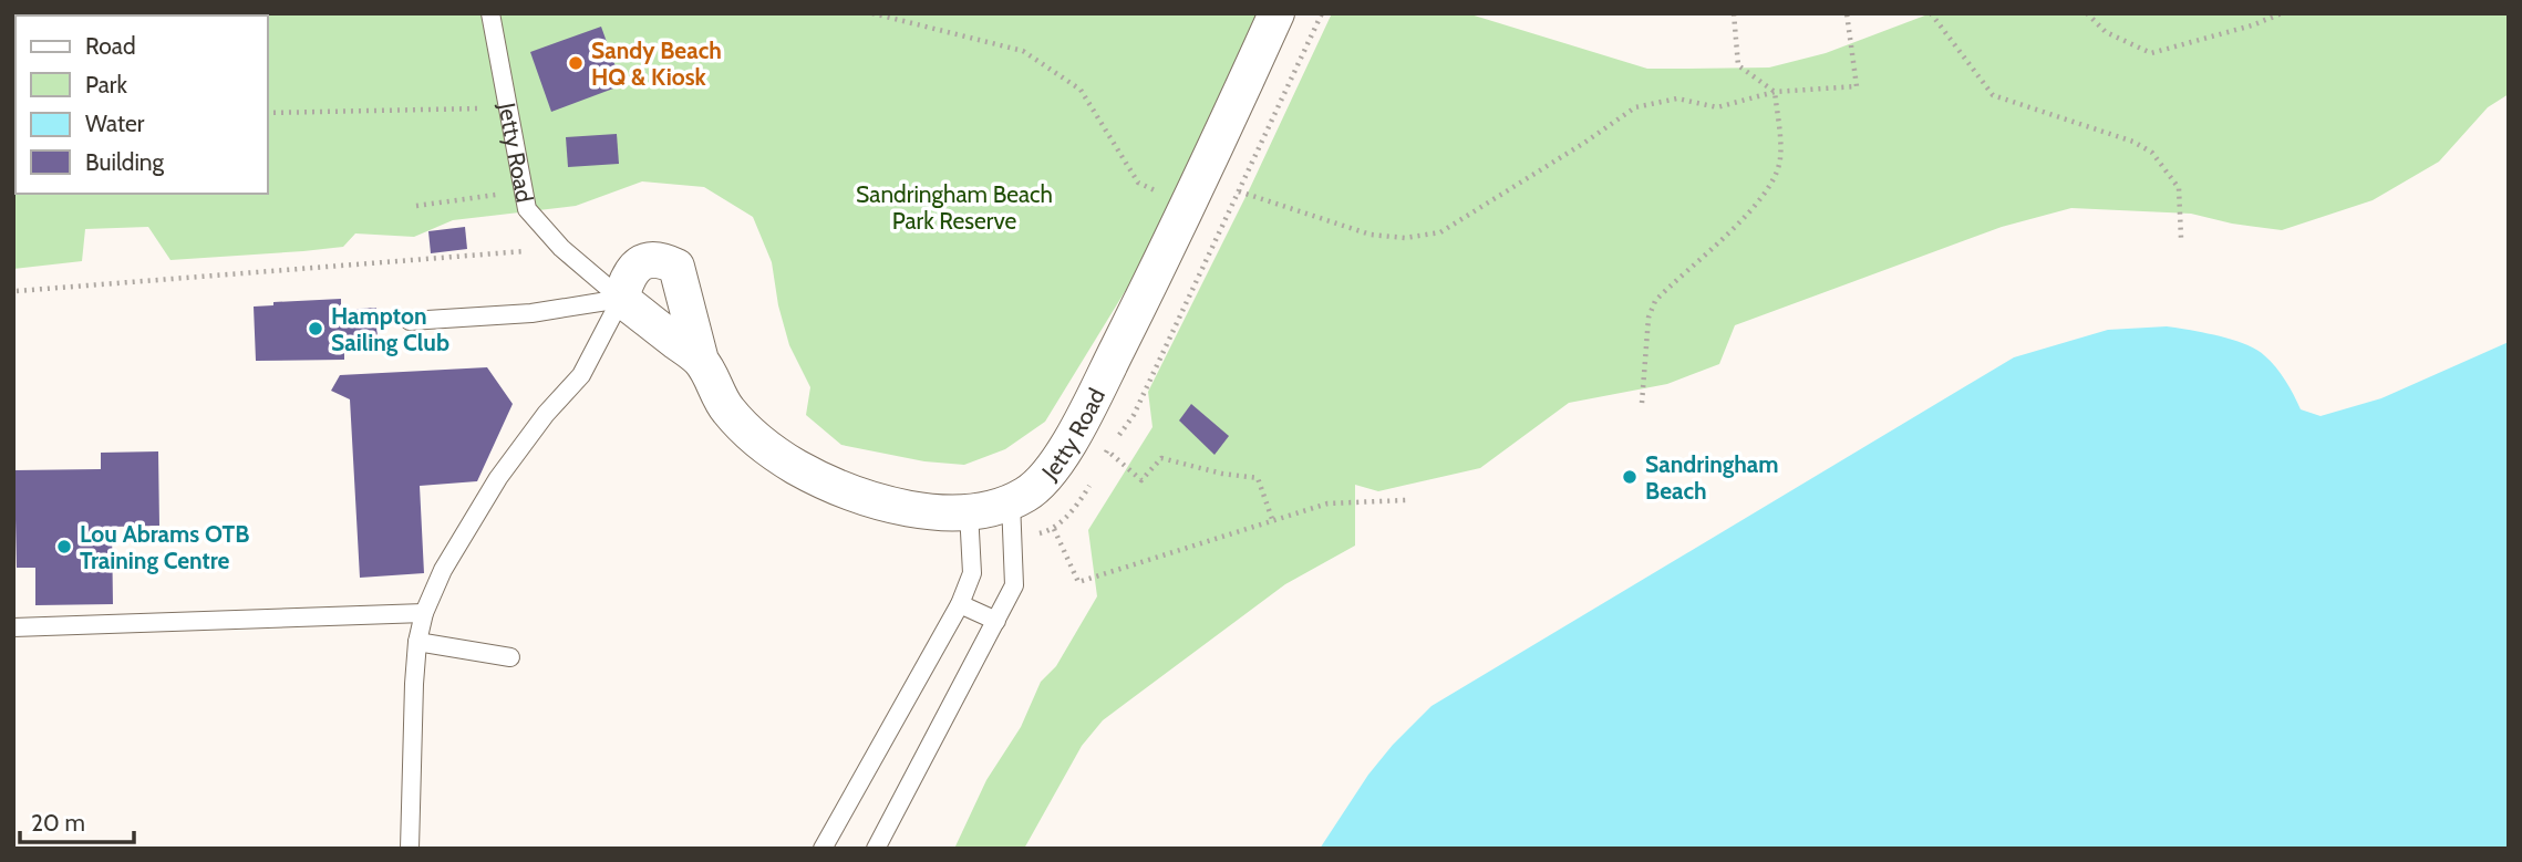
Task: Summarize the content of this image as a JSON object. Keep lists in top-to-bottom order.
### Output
{
  "streets": {
    "street": ["Jetty Road"]
  },
  "parks": ["Sandringham Beach Park Reserve"],
  "places": [
    "Sandy Beach HQ & Kiosk",
    "Hampton Sailing Club",
    "Sandringham Beach",
    "Lou Abrams OTB Training Centre"
  ],
  "legend": [
    "Road",
    "Park",
    "Water",
    "Building"
  ],
  "scale_bar": "20 m"
}
